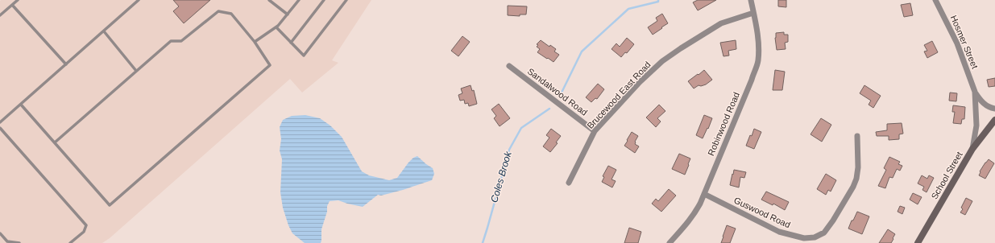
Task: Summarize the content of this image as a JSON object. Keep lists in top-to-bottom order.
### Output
{
  "streets": {
    "street": [
      "Hosmer Street",
      "Sandalwood Road",
      "Brucewood East Road",
      "Robinwood Road",
      "School Street",
      "Guswood Road"
    ]
  },
  "crossings": [
    ["Hosmer Street", "School Street"],
    ["Sandalwood Road", "Brucewood East Road"],
    ["Brucewood East Road", "Robinwood Road"],
    ["Robinwood Road", "Guswood Road"]
  ],
  "water": ["Coles Brook"]
}
